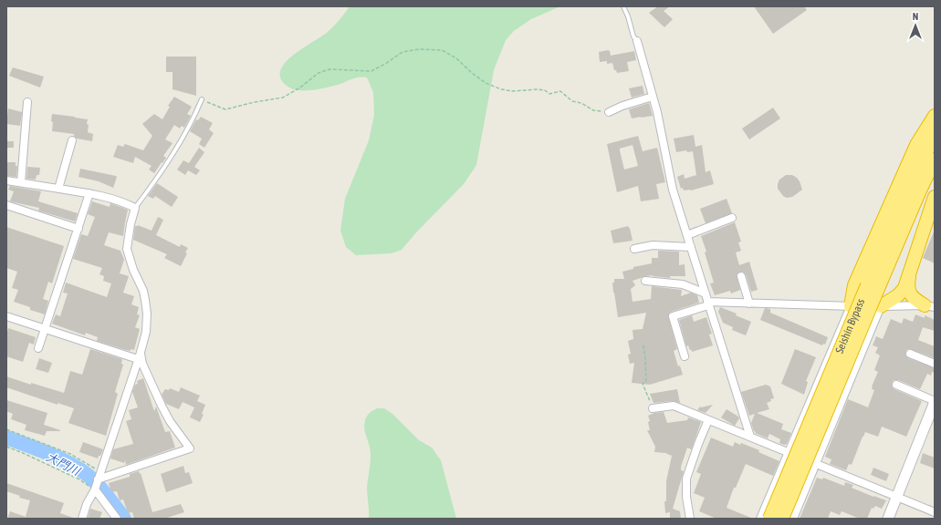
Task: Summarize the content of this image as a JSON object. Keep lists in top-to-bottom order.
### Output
{
  "streets": {
    "highway": ["Seishin Bypass"]
  },
  "water": ["大門川"],
  "north": "top"
}
